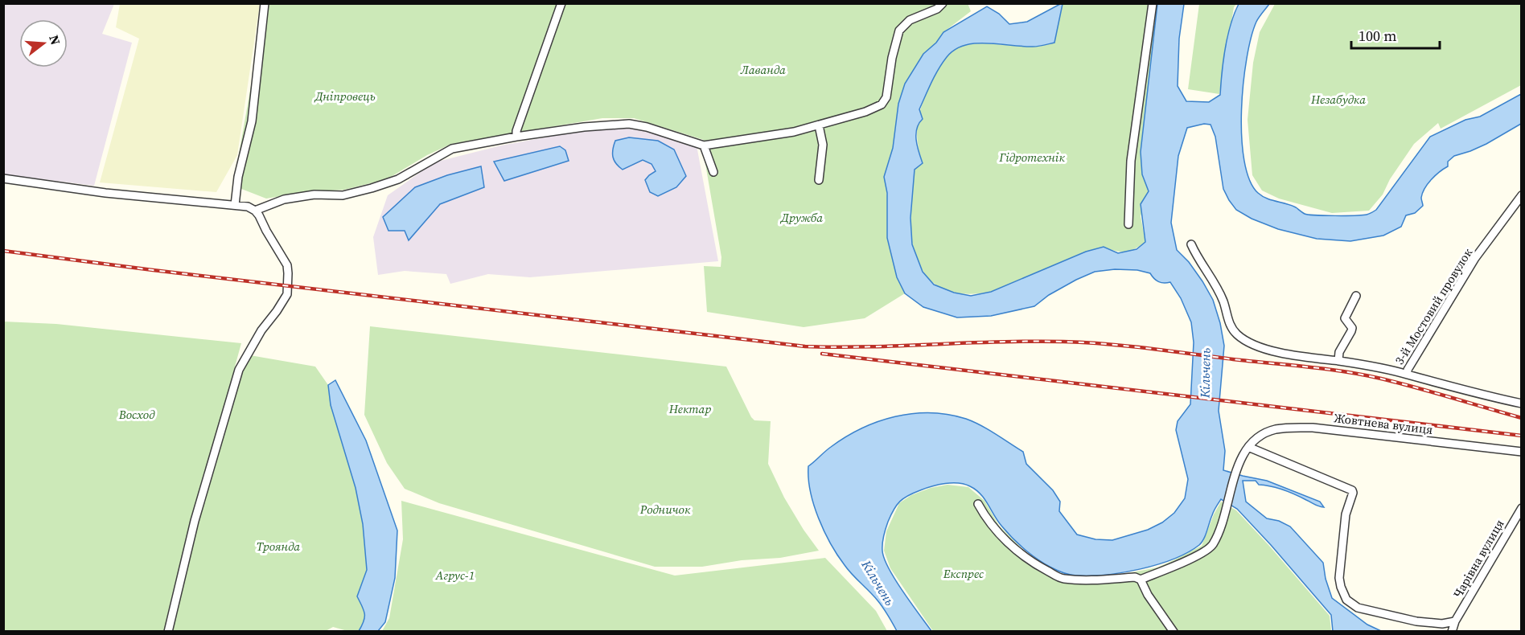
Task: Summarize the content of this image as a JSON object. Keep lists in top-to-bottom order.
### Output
{
  "streets": {
    "street": ["3-й Мостовий провулок", "Жовтнева вулиця", "Чарівна вулиця"]
  },
  "water": ["Кільчень"],
  "parks": [
    "Лаванда",
    "Дніпровець",
    "Незабудка",
    "Гідротехнік",
    "Дружба",
    "Нектар",
    "Восход",
    "Родничок",
    "Троянда",
    "Експрес",
    "Агрус-1"
  ],
  "scale_bar": "100 m",
  "north": "right"
}
